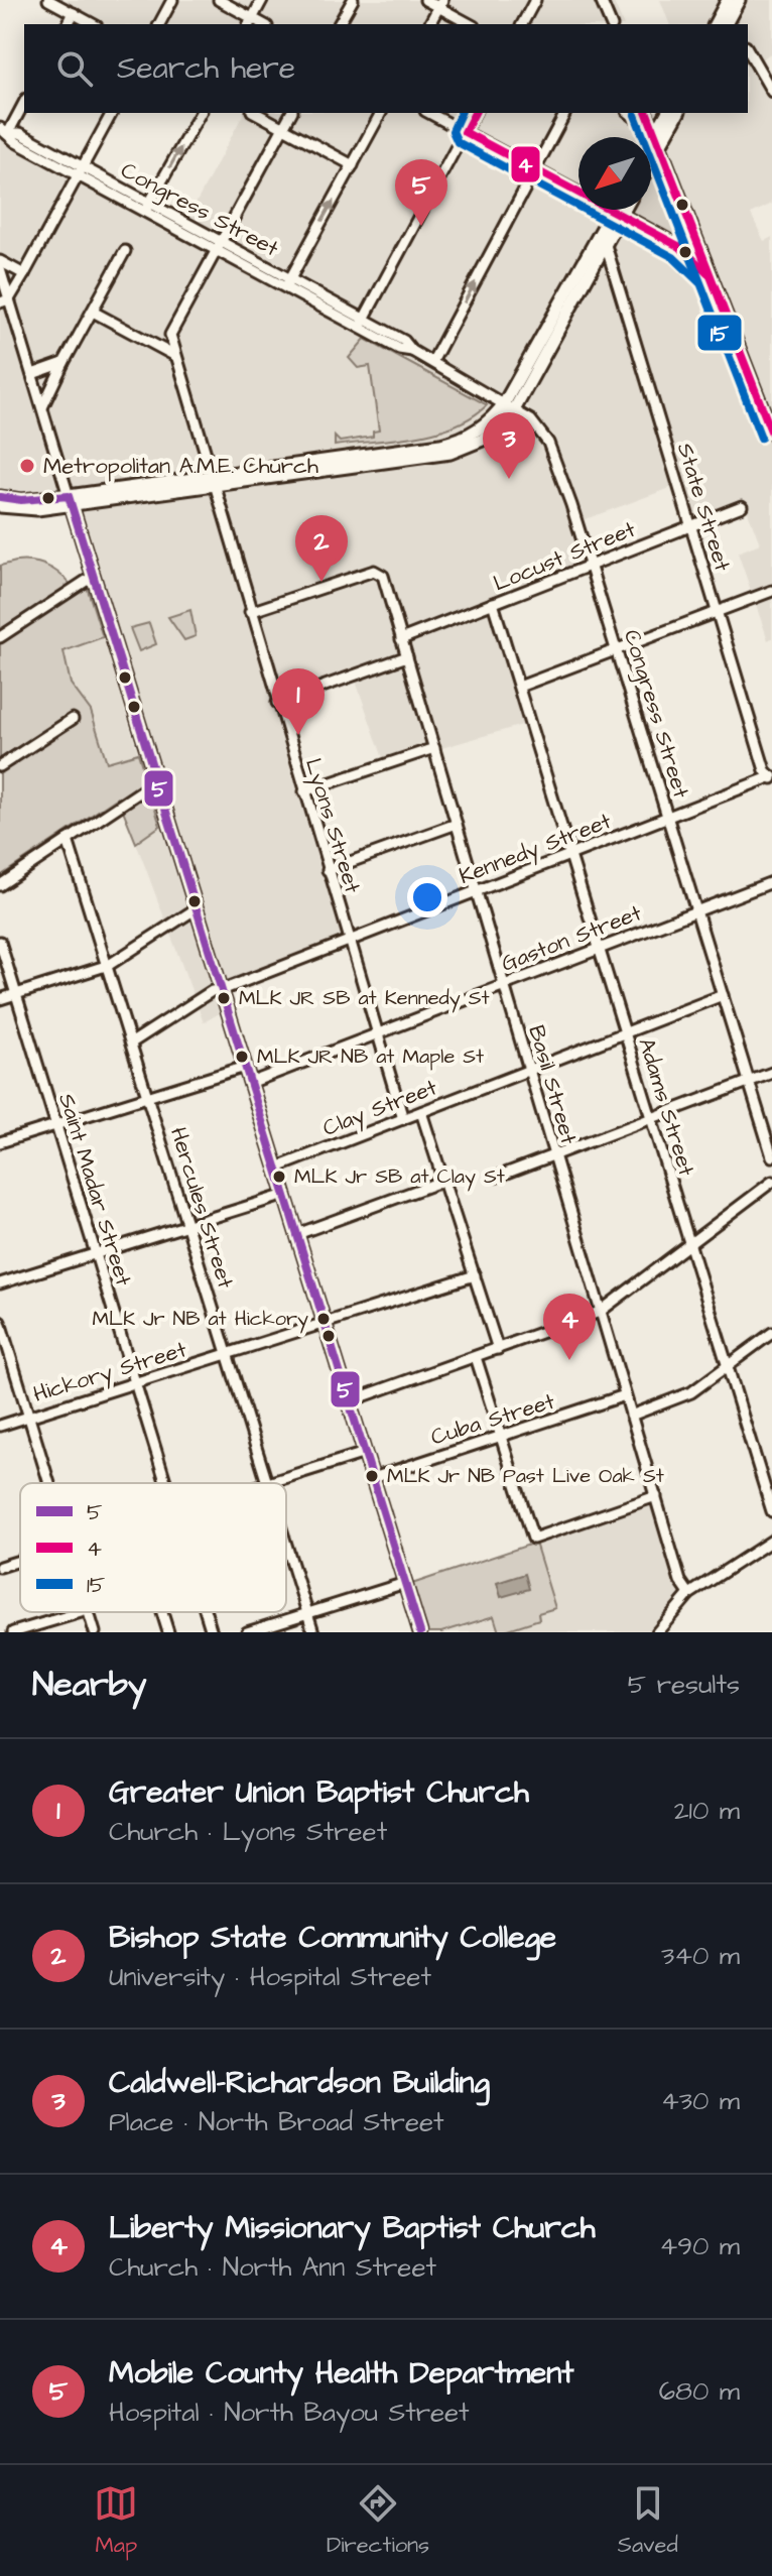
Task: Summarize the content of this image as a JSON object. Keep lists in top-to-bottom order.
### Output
{
  "streets": {
    "street": [
      "Congress Street",
      "State Street",
      "Locust Street",
      "Lyons Street",
      "Kennedy Street",
      "Gaston Street",
      "Basil Street",
      "Adams Street",
      "Clay Street",
      "Saint Madar Street",
      "Hercules Street",
      "Hickory Street",
      "Cuba Street"
    ]
  },
  "crossings": [
    ["Congress Street", "Locust Street"],
    ["Congress Street", "Kennedy Street"],
    ["Congress Street", "Gaston Street"],
    ["Congress Street", "Clay Street"],
    ["State Street", "Locust Street"],
    ["State Street", "Kennedy Street"],
    ["Locust Street", "Basil Street"],
    ["Lyons Street", "Kennedy Street"],
    ["Lyons Street", "Gaston Street"],
    ["Lyons Street", "Basil Street"],
    ["Lyons Street", "Clay Street"],
    ["Kennedy Street", "Basil Street"],
    ["Kennedy Street", "Adams Street"],
    ["Kennedy Street", "Hercules Street"],
    ["Gaston Street", "Basil Street"],
    ["Gaston Street", "Adams Street"],
    ["Basil Street", "Clay Street"],
    ["Basil Street", "Cuba Street"],
    ["Adams Street", "Clay Street"],
    ["Saint Madar Street", "Hickory Street"],
    ["Hercules Street", "Hickory Street"]
  ],
  "places": [
    "Metropolitan A.M.E. Church",
    "MLK JR SB at Kennedy St",
    "MLK JR NB at Maple St",
    "MLK Jr SB at Clay St",
    "MLK Jr NB at Hickory",
    "MLK Jr NB Past Live Oak St"
  ],
  "lines": ["transit line 4", "transit line 15", "transit line 5"],
  "legend": ["5", "4", "15"],
  "north": "bottom left",
  "page": {
    "search": "Search here",
    "pins": [
      "5",
      "3",
      "2",
      "1",
      "4"
    ],
    "heading": ["Nearby", "5 results"],
    "list": [
      {
        "mark": "1",
        "name": "Greater Union Baptist Church",
        "note": "Church · Lyons Street",
        "value": "210 m"
      },
      {
        "mark": "2",
        "name": "Bishop State Community College",
        "note": "University · Hospital Street",
        "value": "340 m"
      },
      {
        "mark": "3",
        "name": "Caldwell-Richardson Building",
        "note": "Place · North Broad Street",
        "value": "430 m"
      },
      {
        "mark": "4",
        "name": "Liberty Missionary Baptist Church",
        "note": "Church · North Ann Street",
        "value": "490 m"
      },
      {
        "mark": "5",
        "name": "Mobile County Health Department",
        "note": "Hospital · North Bayou Street",
        "value": "680 m"
      }
    ],
    "nav": ["Map", "Directions", "Saved"]
  }
}
